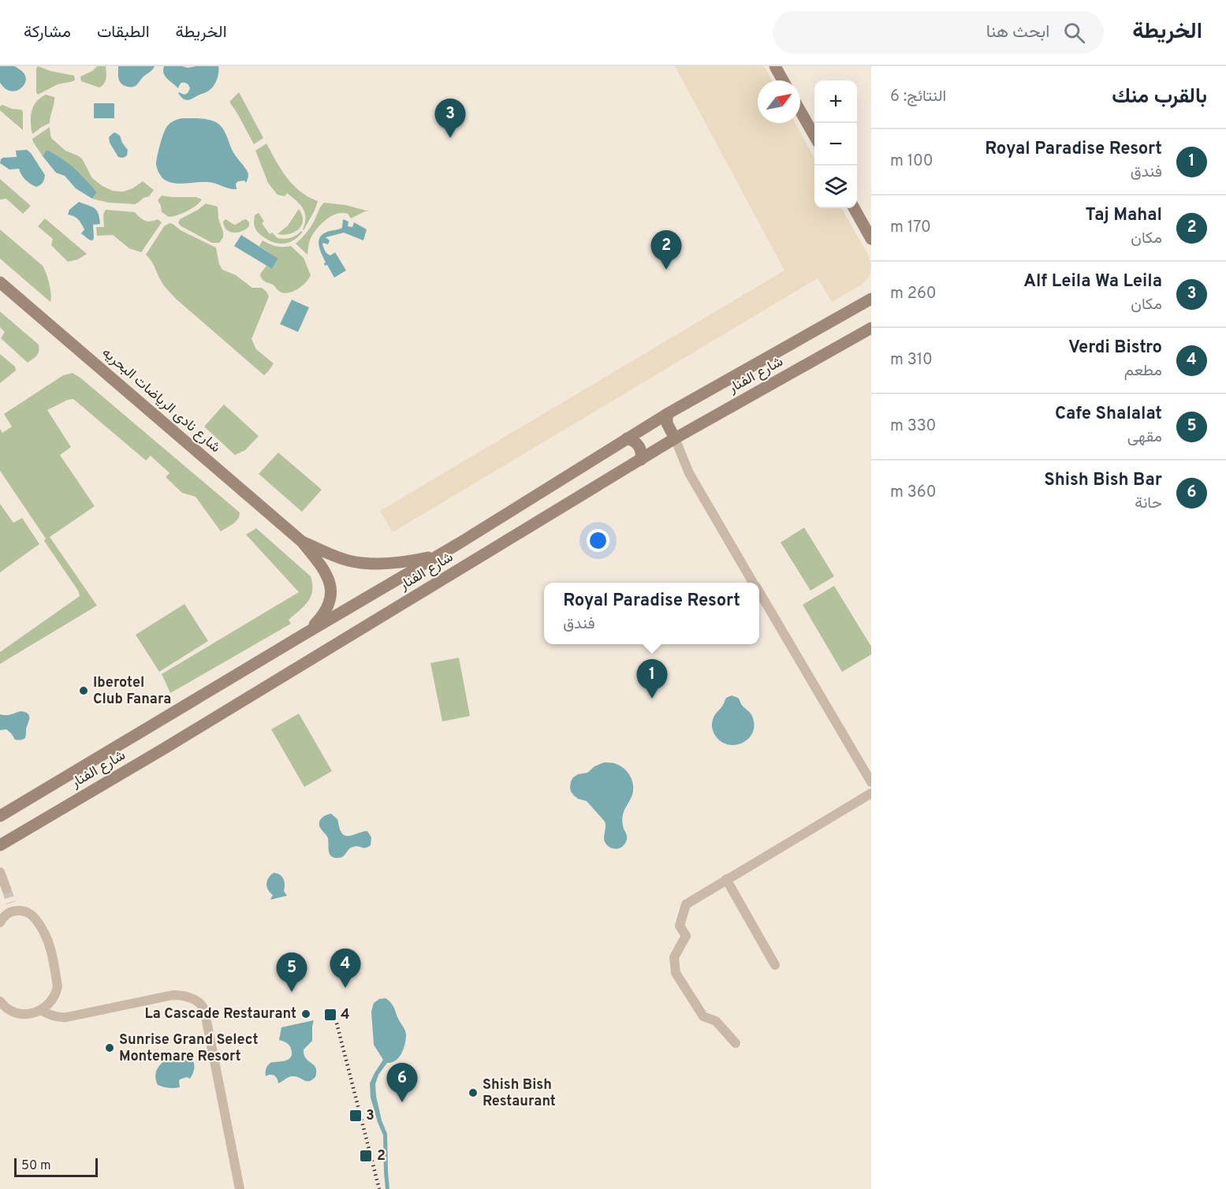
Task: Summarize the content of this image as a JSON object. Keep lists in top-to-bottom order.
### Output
{
  "streets": {
    "main road": ["شارع الفنار", "شارع نادى الرياضات البحريه"]
  },
  "crossings": [
    ["شارع الفنار", "شارع نادى الرياضات البحريه"]
  ],
  "places": {
    "other": [
      "Iberotel Club Fanara",
      "La Cascade Restaurant",
      "Sunrise Grand Select Montemare Resort",
      "Shish Bish Restaurant"
    ],
    "transit": ["4", "3", "2"]
  },
  "scale_bar": "50 m",
  "north": "top right",
  "page": {
    "header": "الخريطة",
    "search": "ابحث هنا",
    "nav": ["الخريطة", "الطبقات", "مشاركة"],
    "heading": ["بالقرب منك", "النتائج: 6"],
    "map_buttons": ["+", "−"],
    "pins": [
      "3",
      "2",
      "1",
      "4",
      "5",
      "6"
    ],
    "list": [
      {
        "mark": "1",
        "name": "Royal Paradise Resort",
        "note": "فندق",
        "value": "100 m"
      },
      {
        "mark": "2",
        "name": "Taj Mahal",
        "note": "مكان",
        "value": "170 m"
      },
      {
        "mark": "3",
        "name": "Alf Leila Wa Leila",
        "note": "مكان",
        "value": "260 m"
      },
      {
        "mark": "4",
        "name": "Verdi Bistro",
        "note": "مطعم",
        "value": "310 m"
      },
      {
        "mark": "5",
        "name": "Cafe Shalalat",
        "note": "مقهى",
        "value": "330 m"
      },
      {
        "mark": "6",
        "name": "Shish Bish Bar",
        "note": "حانة",
        "value": "360 m"
      }
    ],
    "popup": ["Royal Paradise Resort", "فندق"],
    "scale": "50 m"
  }
}
